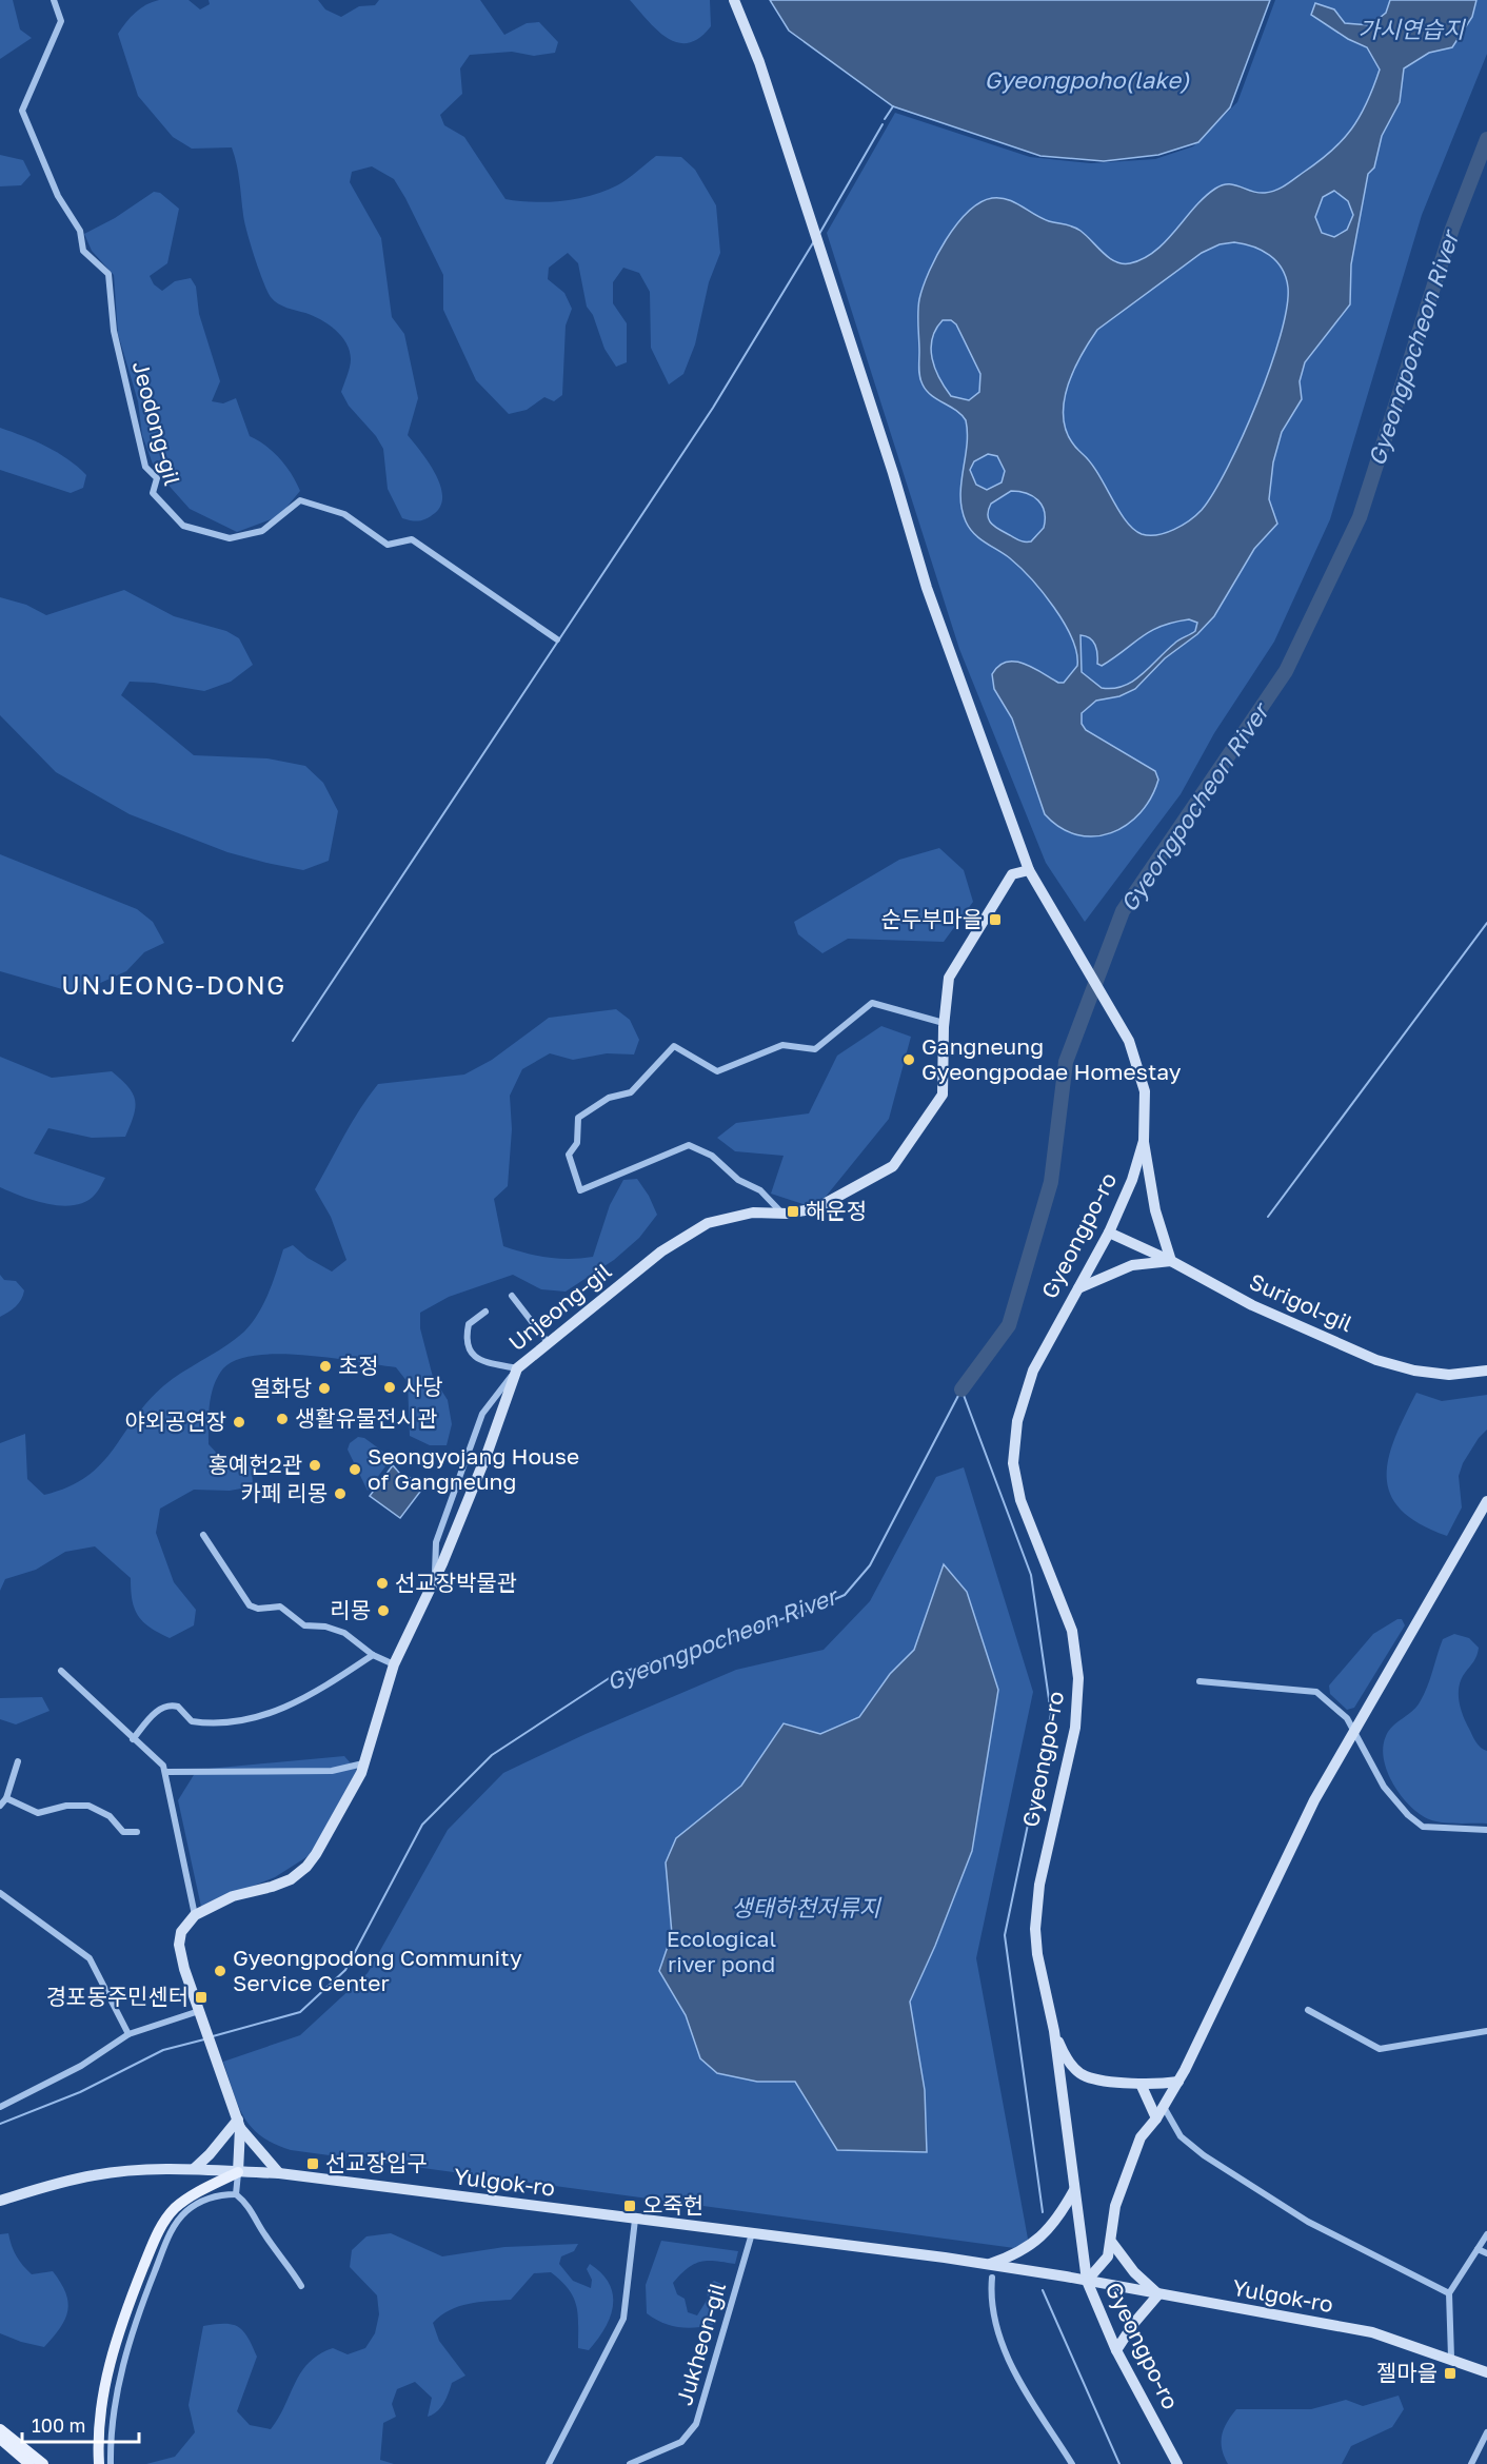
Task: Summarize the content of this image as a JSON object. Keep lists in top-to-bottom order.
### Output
{
  "streets": {
    "street": [
      "Jeodong-gil",
      "Gyeongpo-ro",
      "Surigol-gil",
      "Unjeong-gil",
      "Yulgok-ro",
      "Jukheon-gil"
    ]
  },
  "crossings": [
    ["Gyeongpo-ro", "Surigol-gil"],
    ["Gyeongpo-ro", "Unjeong-gil"],
    ["Gyeongpo-ro", "Yulgok-ro"],
    ["Yulgok-ro", "Jukheon-gil"]
  ],
  "districts": ["UNJEONG-DONG"],
  "water": [
    "가시연습지",
    "Gyeongpoho(lake)",
    "Gyeongpocheon River",
    "생태하천저류지"
  ],
  "parks": ["Ecological river pond"],
  "places": {
    "transit": [
      "순두부마을",
      "해운정",
      "경포동주민센터",
      "선교장입구",
      "오죽헌",
      "젤마을"
    ],
    "other": [
      "Gangneung Gyeongpodae Homestay",
      "초정",
      "사당",
      "열화당",
      "생활유물전시관",
      "야외공연장",
      "홍예헌2관",
      "Seongyojang House of Gangneung",
      "카페 리몽",
      "선교장박물관",
      "리몽",
      "Gyeongpodong Community Service Center"
    ]
  },
  "scale_bar": "100 m"
}
